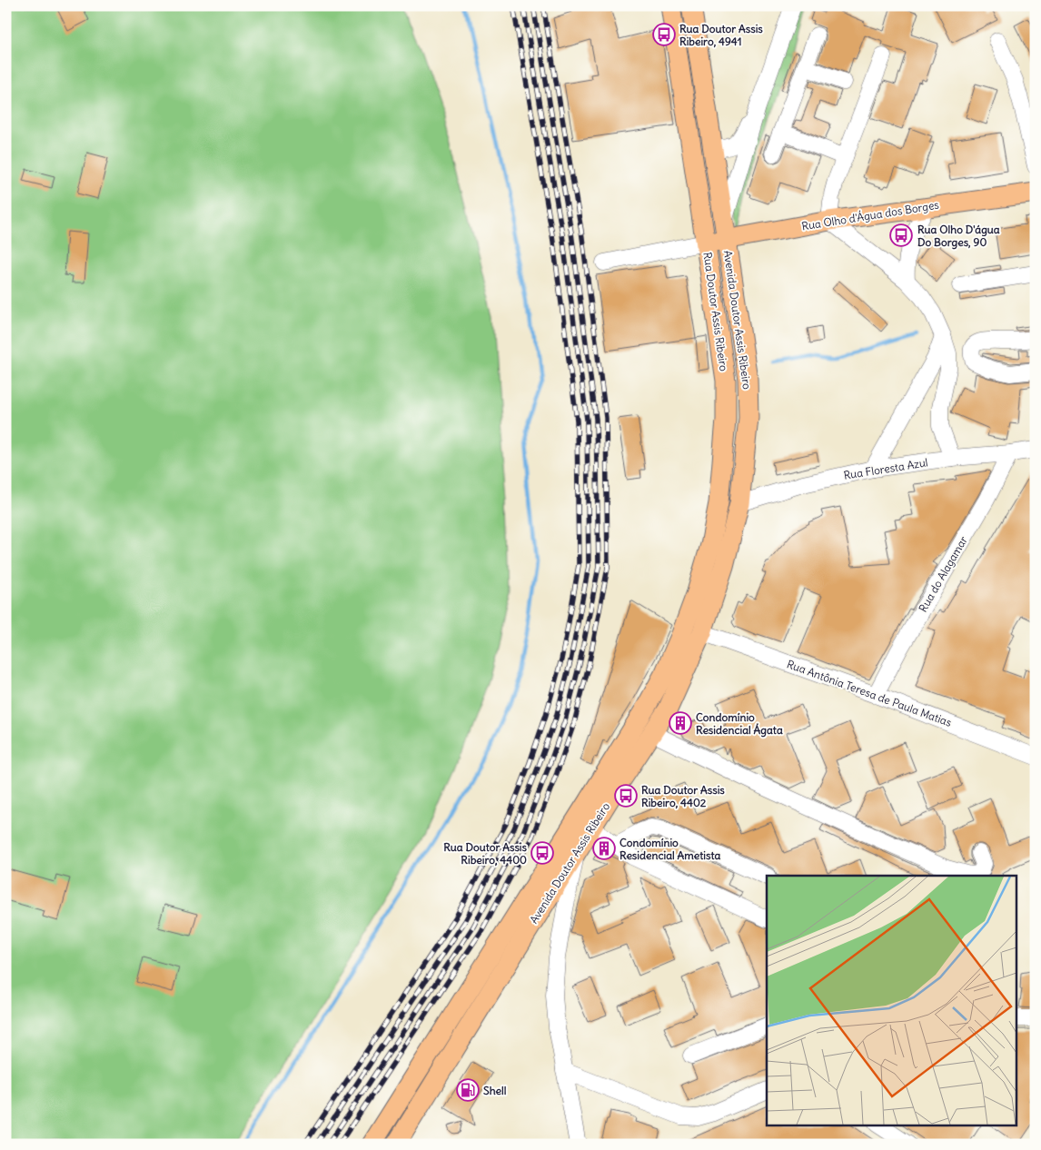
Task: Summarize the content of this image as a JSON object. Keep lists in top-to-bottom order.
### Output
{
  "streets": {
    "main road": ["Rua Olho d'Água dos Borges", "Rua Doutor Assis Ribeiro", "Avenida Doutor Assis Ribeiro"],
    "street": ["Rua Floresta Azul", "Rua do Alagamar", "Rua Antônia Teresa de Paula Matias"]
  },
  "crossings": [
    ["Rua Olho d'Água dos Borges", "Rua Doutor Assis Ribeiro"],
    ["Rua Olho d'Água dos Borges", "Avenida Doutor Assis Ribeiro"],
    ["Rua Doutor Assis Ribeiro", "Avenida Doutor Assis Ribeiro"],
    ["Avenida Doutor Assis Ribeiro", "Rua Floresta Azul"],
    ["Avenida Doutor Assis Ribeiro", "Rua Antônia Teresa de Paula Matias"],
    ["Rua Floresta Azul", "Rua do Alagamar"],
    ["Rua do Alagamar", "Rua Antônia Teresa de Paula Matias"]
  ],
  "places": {
    "bus stop": [
      "Rua Doutor Assis Ribeiro, 4941",
      "Rua Olho D'água Do Borges, 90",
      "Rua Doutor Assis Ribeiro, 4402",
      "Rua Doutor Assis Ribeiro, 4400"
    ],
    "building": ["Condomínio Residencial Ágata", "Condomínio Residencial Ametista"],
    "fuel station": ["Shell"]
  }
}
